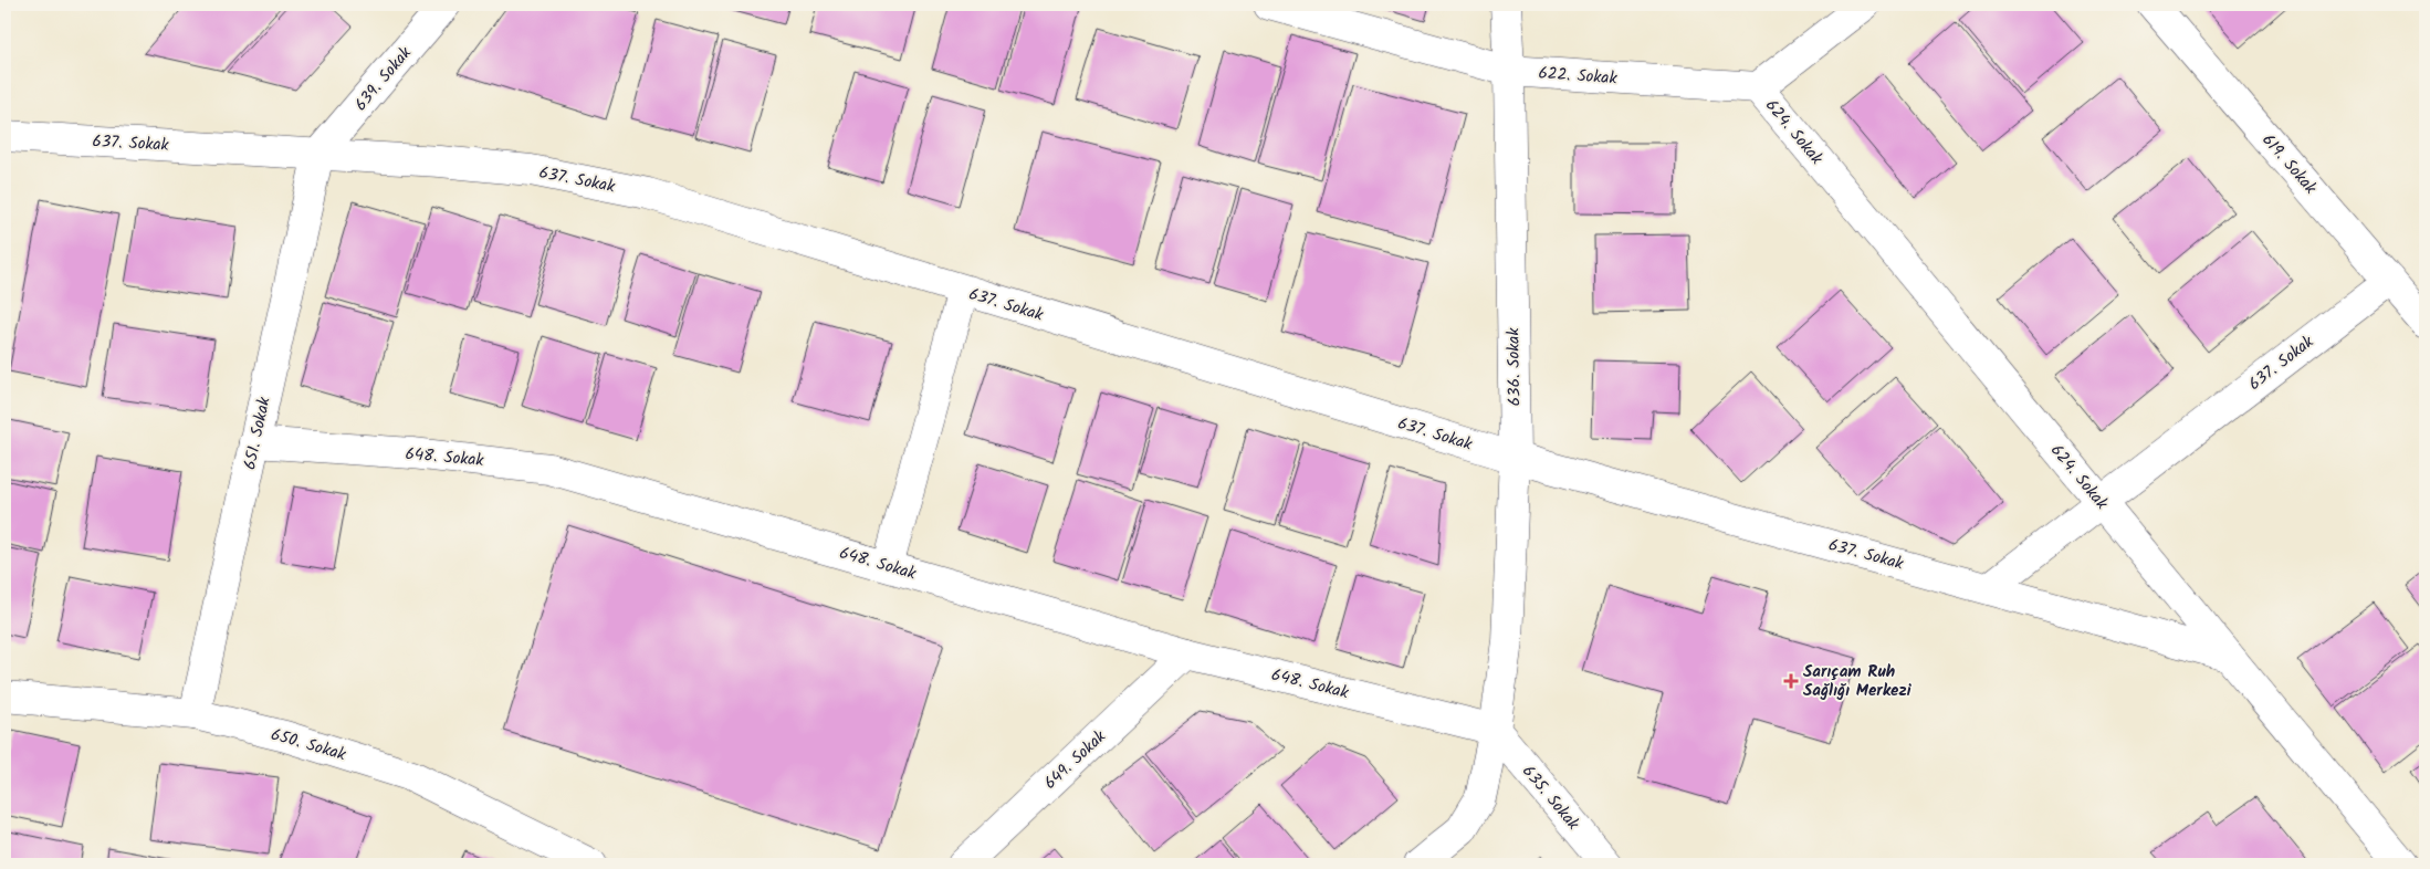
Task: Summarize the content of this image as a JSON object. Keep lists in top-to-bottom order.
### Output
{
  "streets": {
    "street": [
      "622. Sokak",
      "639. Sokak",
      "624. Sokak",
      "637. Sokak",
      "619. Sokak",
      "636. Sokak",
      "651. Sokak",
      "648. Sokak",
      "650. Sokak",
      "649. Sokak",
      "635. Sokak"
    ]
  },
  "crossings": [
    ["622. Sokak", "624. Sokak"],
    ["622. Sokak", "636. Sokak"],
    ["639. Sokak", "637. Sokak"],
    ["639. Sokak", "651. Sokak"],
    ["624. Sokak", "637. Sokak"],
    ["637. Sokak", "619. Sokak"],
    ["637. Sokak", "636. Sokak"],
    ["637. Sokak", "651. Sokak"],
    ["636. Sokak", "648. Sokak"],
    ["636. Sokak", "635. Sokak"],
    ["651. Sokak", "648. Sokak"],
    ["651. Sokak", "650. Sokak"],
    ["648. Sokak", "649. Sokak"],
    ["648. Sokak", "635. Sokak"]
  ],
  "places": {
    "health": ["Sarıçam Ruh Sağlığı Merkezi"]
  }
}
